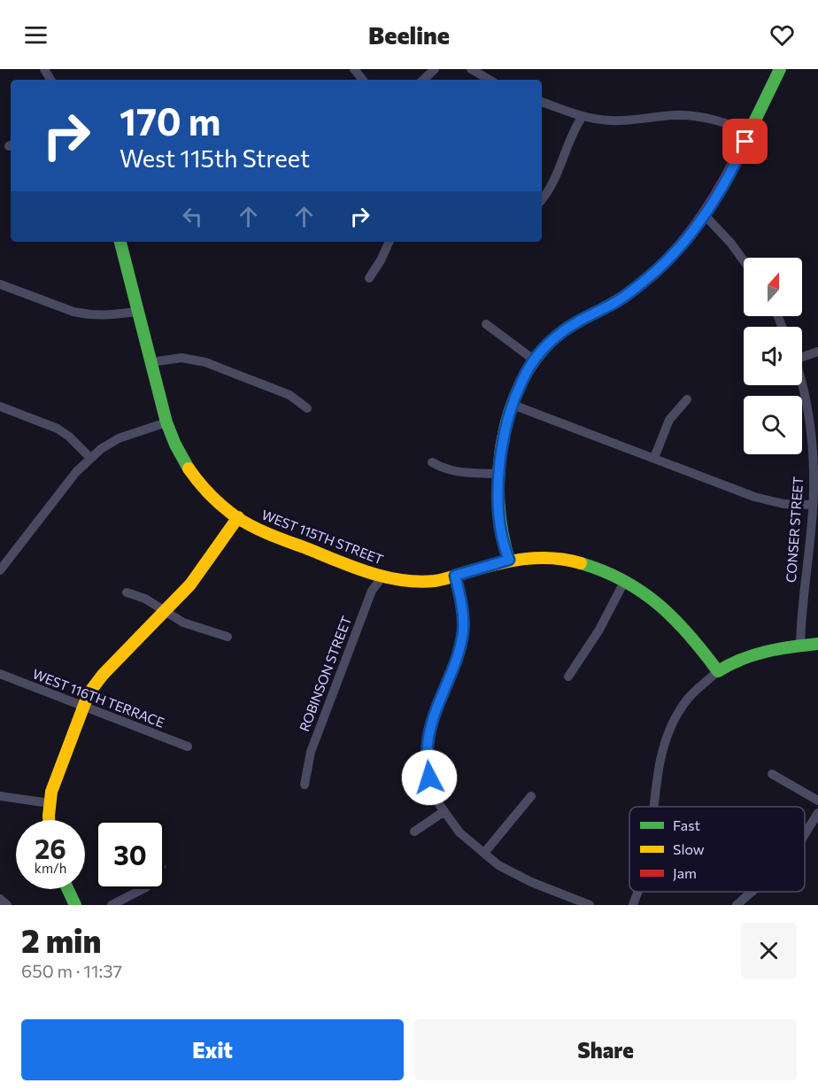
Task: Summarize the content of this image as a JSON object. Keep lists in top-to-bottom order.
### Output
{
  "streets": {
    "street": [
      "CONSER STREET",
      "WEST 115TH STREET",
      "ROBINSON STREET",
      "WEST 116TH TERRACE"
    ]
  },
  "crossings": [
    ["WEST 115TH STREET", "ROBINSON STREET"]
  ],
  "legend": ["Fast", "Slow", "Jam"],
  "north": "top",
  "page": {
    "header": "Beeline",
    "turn": ["170 m", "West 115th Street"],
    "speed": "26 km/h",
    "limit": "30",
    "heading": ["2 min", "650 m · 11:37"],
    "buttons": ["Exit", "Share"]
  }
}
